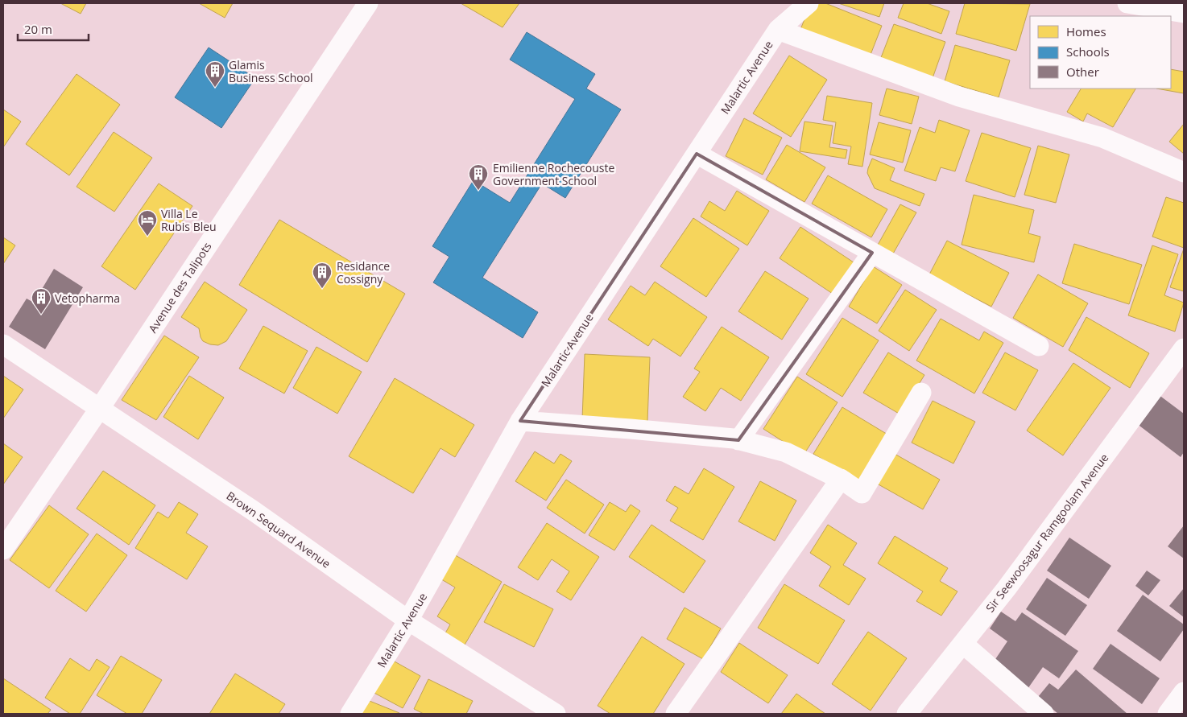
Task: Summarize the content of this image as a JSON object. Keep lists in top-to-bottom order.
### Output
{
  "streets": {
    "street": [
      "Malartic Avenue",
      "Avenue des Talipots",
      "Brown Sequard Avenue",
      "Sir Seewoosagur Ramgoolam Avenue"
    ]
  },
  "crossings": [
    ["Malartic Avenue", "Brown Sequard Avenue"],
    ["Avenue des Talipots", "Brown Sequard Avenue"]
  ],
  "places": {
    "building": [
      "Glamis Business School",
      "Emilienne Rochecouste Government School",
      "Residance Cossigny",
      "Vetopharma"
    ],
    "hotel": ["Villa Le Rubis Bleu"]
  },
  "legend": ["Homes", "Schools", "Other"],
  "scale_bar": "20 m"
}
